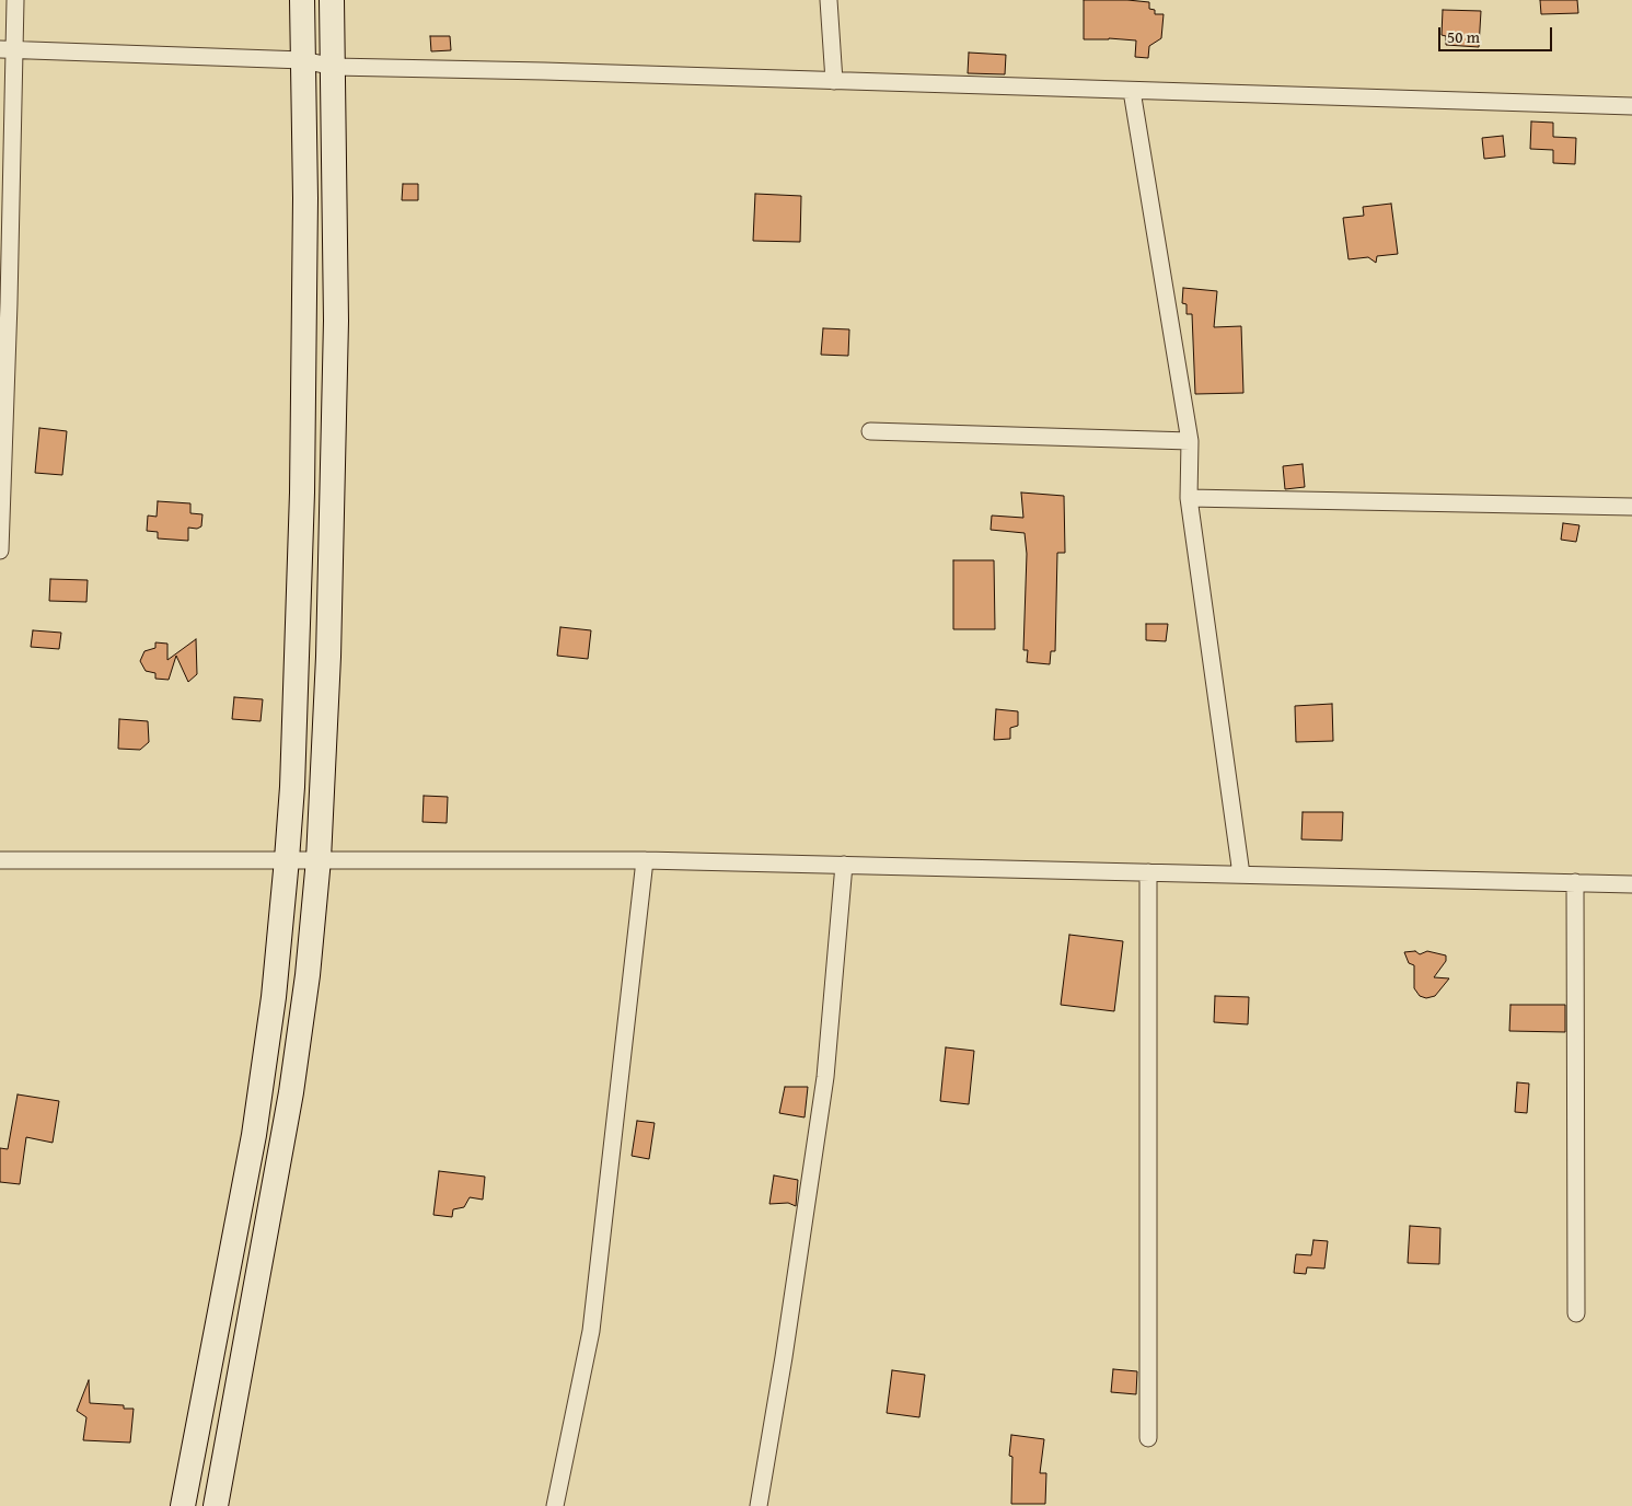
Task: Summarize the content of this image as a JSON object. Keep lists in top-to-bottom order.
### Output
{
  "scale_bar": "50 m"
}
